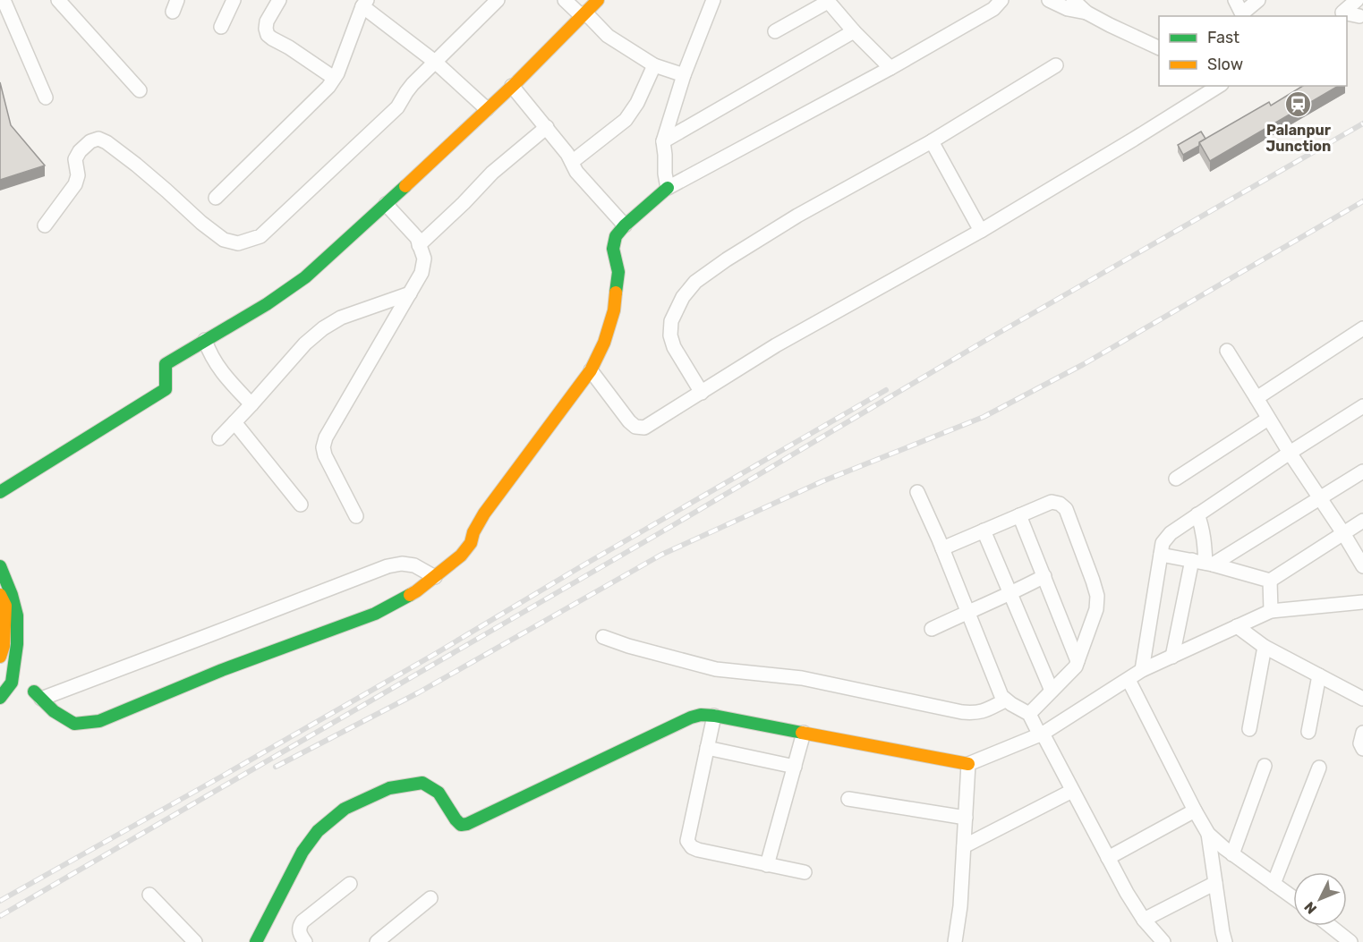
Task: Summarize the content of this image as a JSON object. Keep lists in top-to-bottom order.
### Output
{
  "places": {
    "station": ["Palanpur Junction"]
  },
  "legend": ["Fast", "Slow"],
  "north": "bottom left"
}
